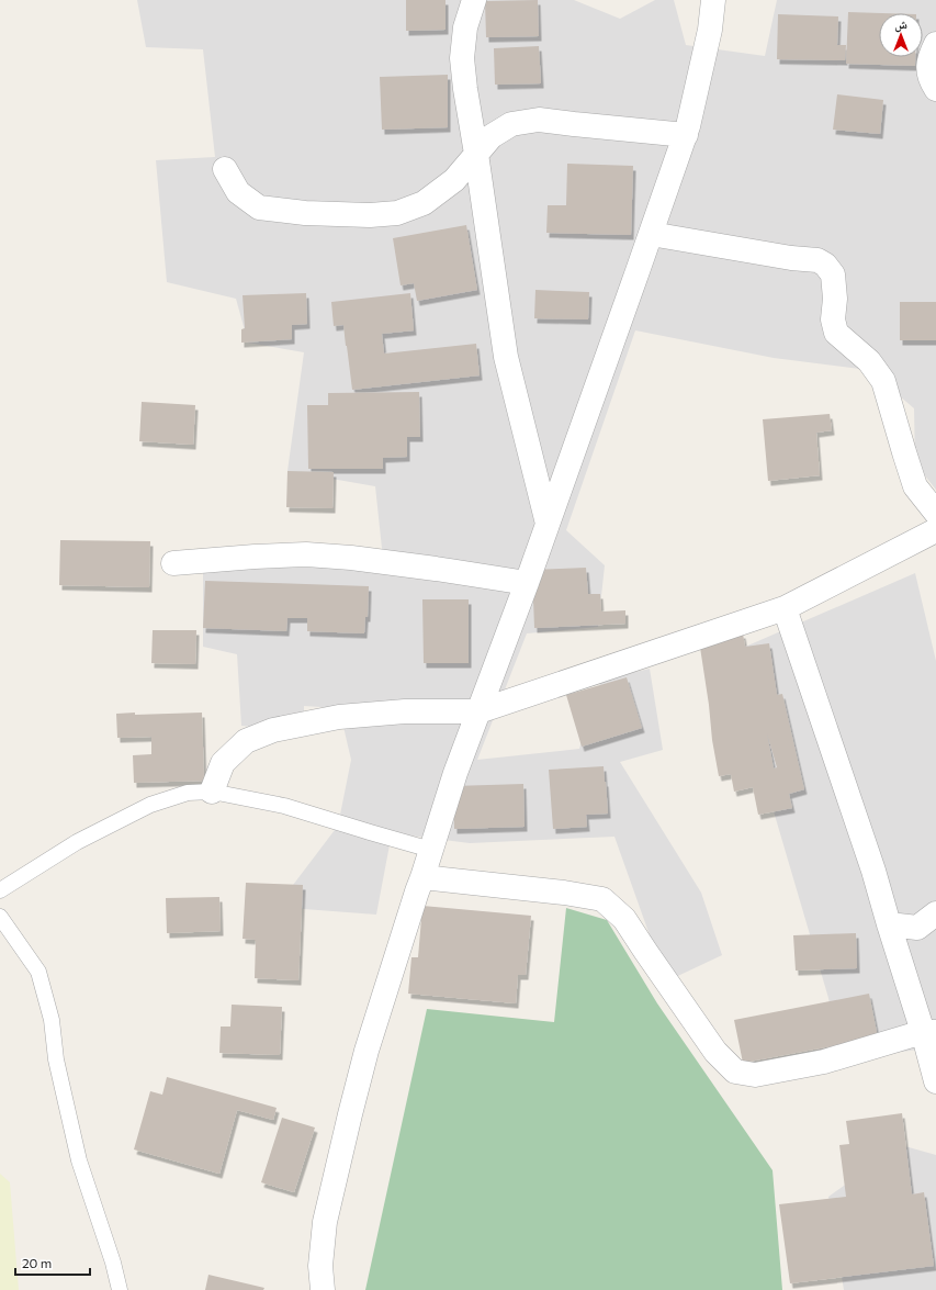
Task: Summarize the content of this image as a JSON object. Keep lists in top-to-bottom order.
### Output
{
  "scale_bar": "20 m",
  "north": "top"
}
